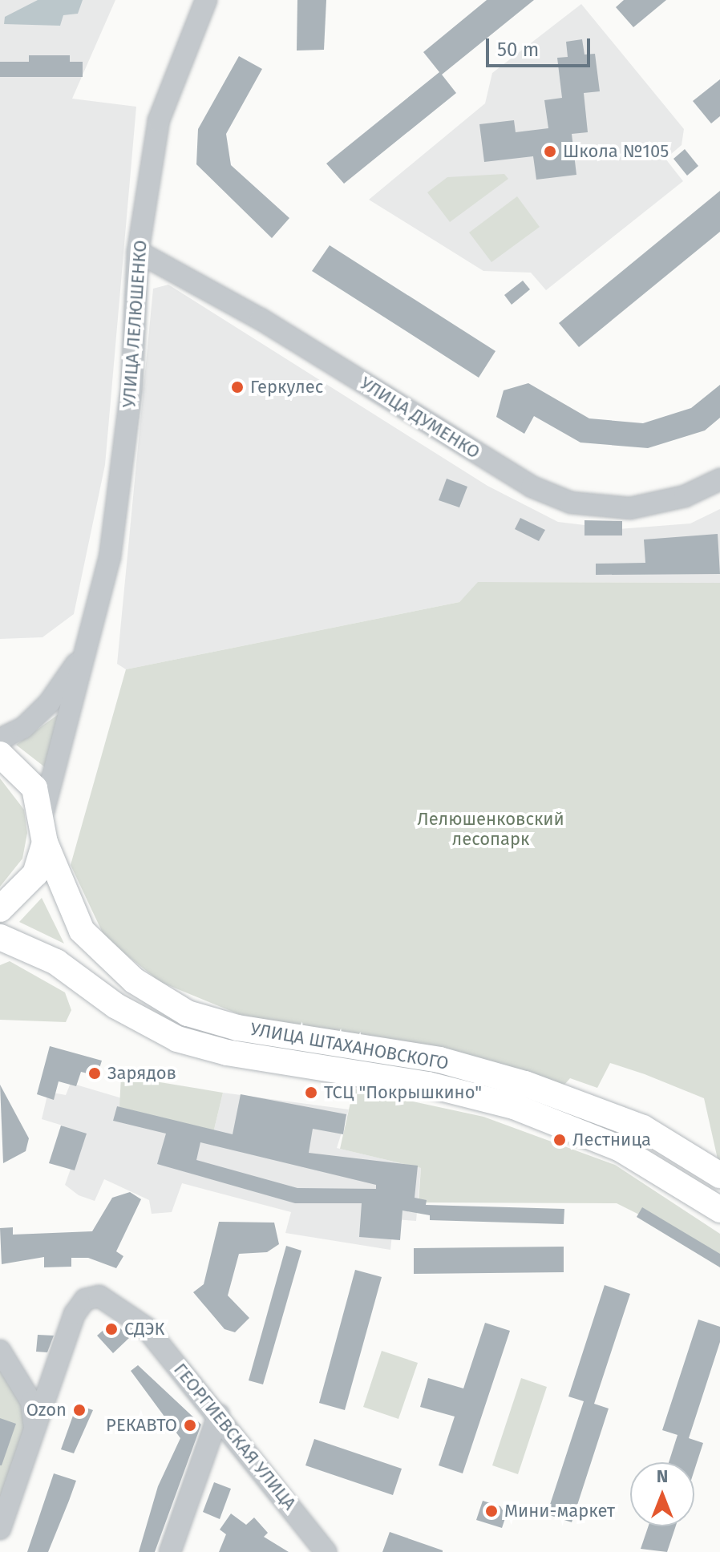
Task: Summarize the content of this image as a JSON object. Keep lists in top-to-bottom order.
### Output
{
  "streets": {
    "main road": ["УЛИЦА ШТАХАНОВСКОГО"],
    "street": ["УЛИЦА ЛЕЛЮШЕНКО", "УЛИЦА ДУМЕНКО", "ГЕОРГИЕВСКАЯ УЛИЦА"]
  },
  "crossings": [
    ["УЛИЦА ЛЕЛЮШЕНКО", "УЛИЦА ДУМЕНКО"]
  ],
  "parks": ["Лелюшенковский лесопарк"],
  "places": [
    "Школа №105",
    "Геркулес",
    "Зарядов",
    "ТСЦ \"Покрышкино\"",
    "Лестница",
    "СДЭК",
    "Ozon",
    "РЕКАВТО",
    "Мини-маркет"
  ],
  "scale_bar": "50 m",
  "north": "top"
}
